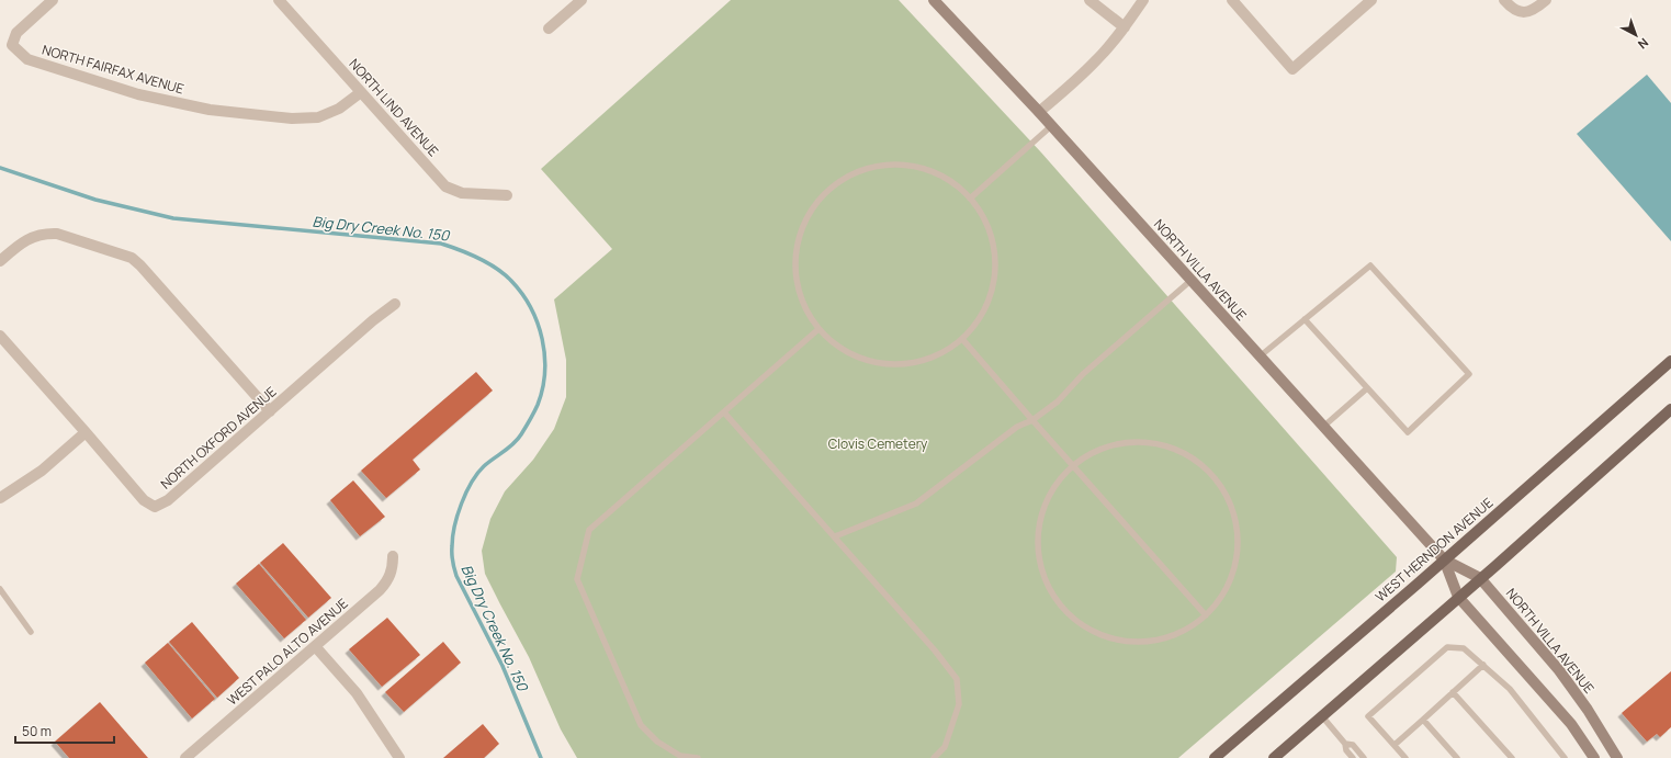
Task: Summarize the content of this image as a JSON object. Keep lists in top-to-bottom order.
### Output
{
  "streets": {
    "main road": ["NORTH VILLA AVENUE", "WEST HERNDON AVENUE"],
    "street": [
      "NORTH FAIRFAX AVENUE",
      "NORTH LIND AVENUE",
      "NORTH OXFORD AVENUE",
      "WEST PALO ALTO AVENUE"
    ]
  },
  "crossings": [
    ["NORTH FAIRFAX AVENUE", "NORTH LIND AVENUE"],
    ["NORTH VILLA AVENUE", "WEST HERNDON AVENUE"]
  ],
  "water": ["Big Dry Creek No. 150"],
  "parks": ["Clovis Cemetery"],
  "scale_bar": "50 m",
  "north": "bottom right"
}
